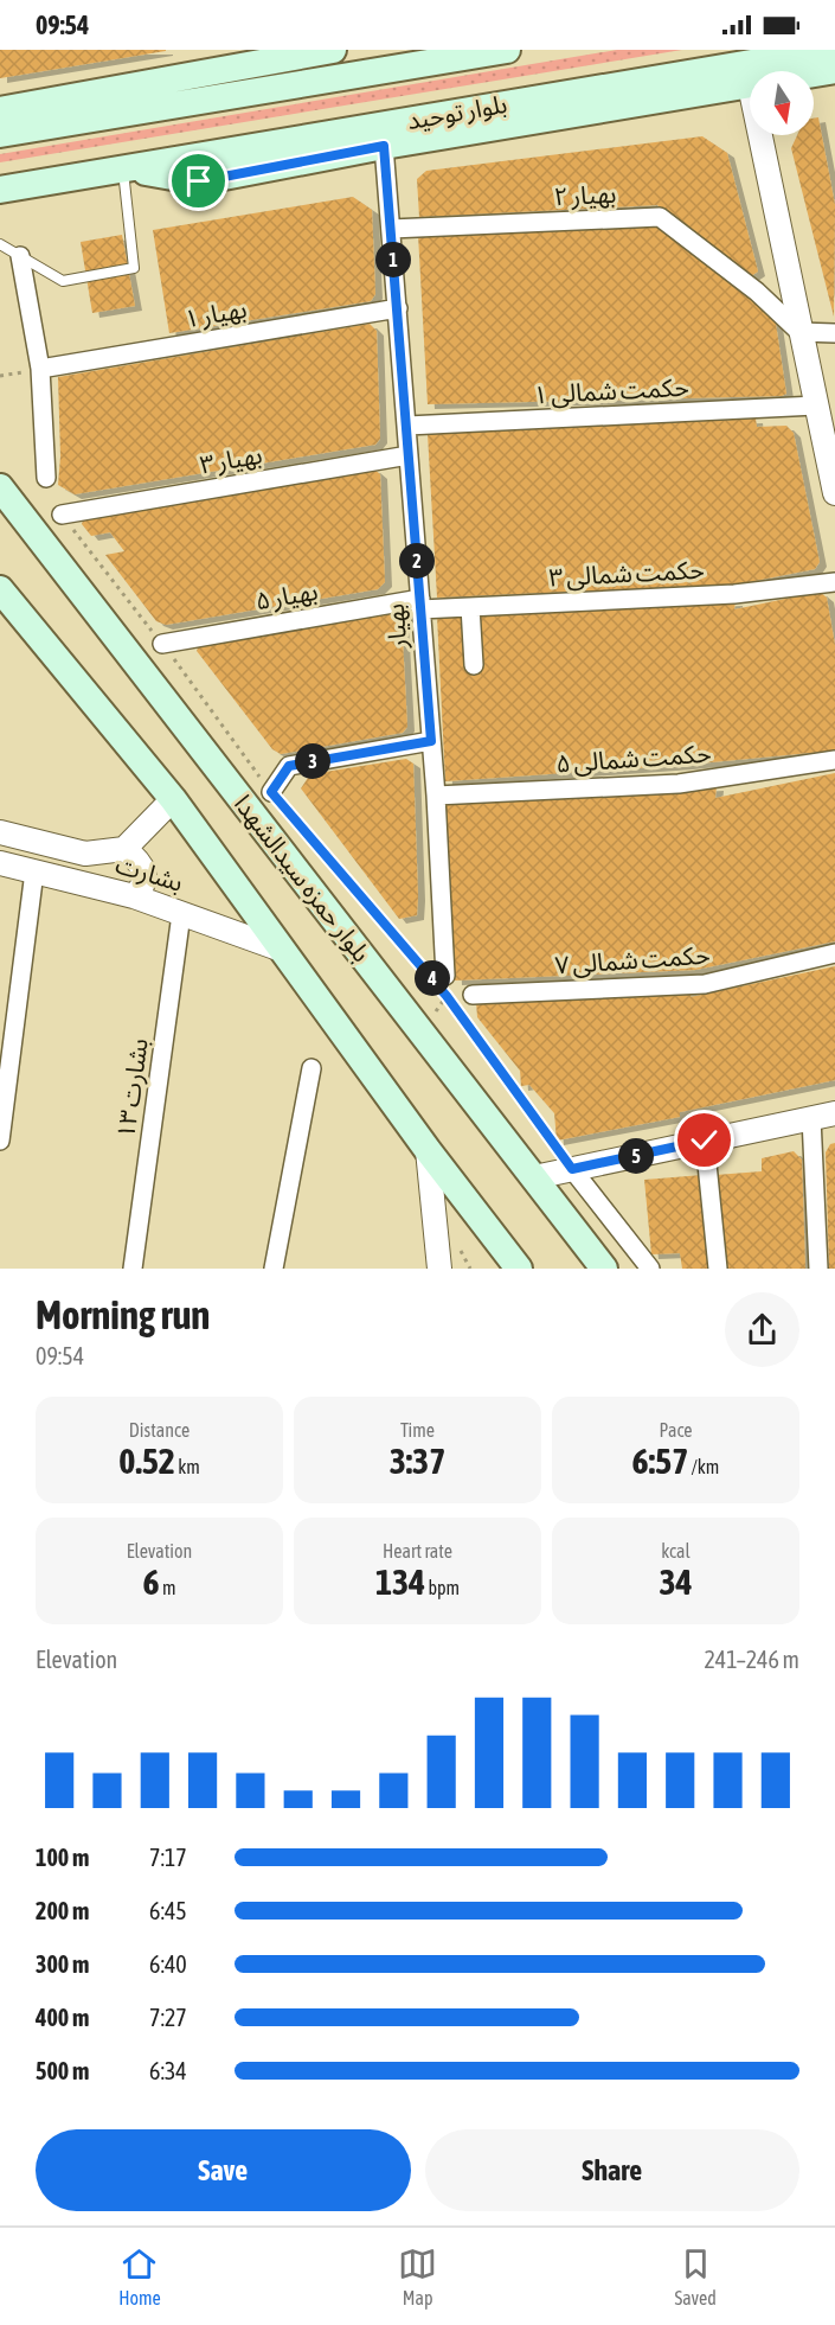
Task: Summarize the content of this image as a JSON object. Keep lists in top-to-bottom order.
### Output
{
  "streets": {
    "main road": ["بلوار توحید", "بلوار حمزه سیدالشهدا"],
    "street": [
      "بهیار ۲",
      "بهیار ۱",
      "حکمت شمالی ۱",
      "بهیار ۳",
      "حکمت شمالی ۳",
      "بهیار ۵",
      "بهیار",
      "حکمت شمالی ۵",
      "بشارت",
      "حکمت شمالی ۷",
      "بشارت ۱۳"
    ]
  },
  "crossings": [
    ["بهیار ۲", "بهیار"],
    ["بهیار ۱", "بهیار"],
    ["حکمت شمالی ۱", "بهیار"],
    ["بهیار ۳", "بهیار"],
    ["حکمت شمالی ۳", "بهیار ۵"],
    ["حکمت شمالی ۳", "بهیار"],
    ["بهیار ۵", "بهیار"],
    ["بهیار", "حکمت شمالی ۵"],
    ["بشارت", "بشارت ۱۳"]
  ],
  "north": "bottom",
  "page": {
    "status": "09:54",
    "pins": [
      "1",
      "2",
      "3",
      "4",
      "5"
    ],
    "heading": ["Morning run", "09:54"],
    "stats": [
      ["Distance", "0.52 km"],
      ["Time", "3:37"],
      ["Pace", "6:57 /km"],
      ["Elevation", "6 m"],
      ["Heart rate", "134 bpm"],
      ["kcal", "34"]
    ],
    "chart": ["Elevation", "241–246 m"],
    "list": [
      {
        "name": "100 m",
        "note": "7:17"
      },
      {
        "name": "200 m",
        "note": "6:45"
      },
      {
        "name": "300 m",
        "note": "6:40"
      },
      {
        "name": "400 m",
        "note": "7:27"
      },
      {
        "name": "500 m",
        "note": "6:34"
      }
    ],
    "buttons": ["Save", "Share"],
    "tabs": ["Home", "Map", "Saved"]
  }
}
